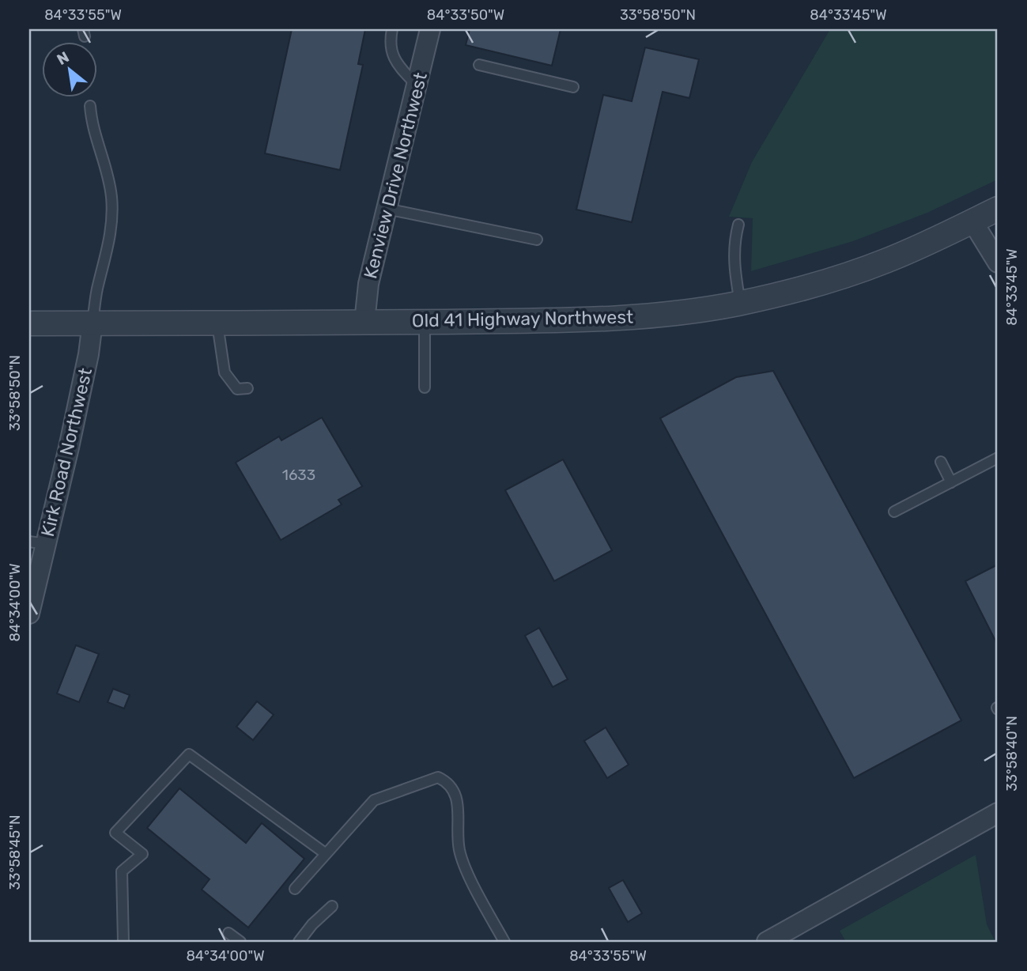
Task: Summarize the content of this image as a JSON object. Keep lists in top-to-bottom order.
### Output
{
  "streets": {
    "street": ["Kenview Drive Northwest", "Old 41 Highway Northwest", "Kirk Road Northwest"]
  },
  "crossings": [
    ["Kenview Drive Northwest", "Old 41 Highway Northwest"],
    ["Old 41 Highway Northwest", "Kirk Road Northwest"]
  ],
  "house_numbers": ["1633"],
  "north": "top left",
  "coordinates": [
    "84°33'55\"W",
    "84°33'50\"W",
    "33°58'50\"N",
    "84°33'45\"W",
    "84°34'00\"W",
    "33°58'40\"N",
    "33°58'45\"N"
  ]
}
